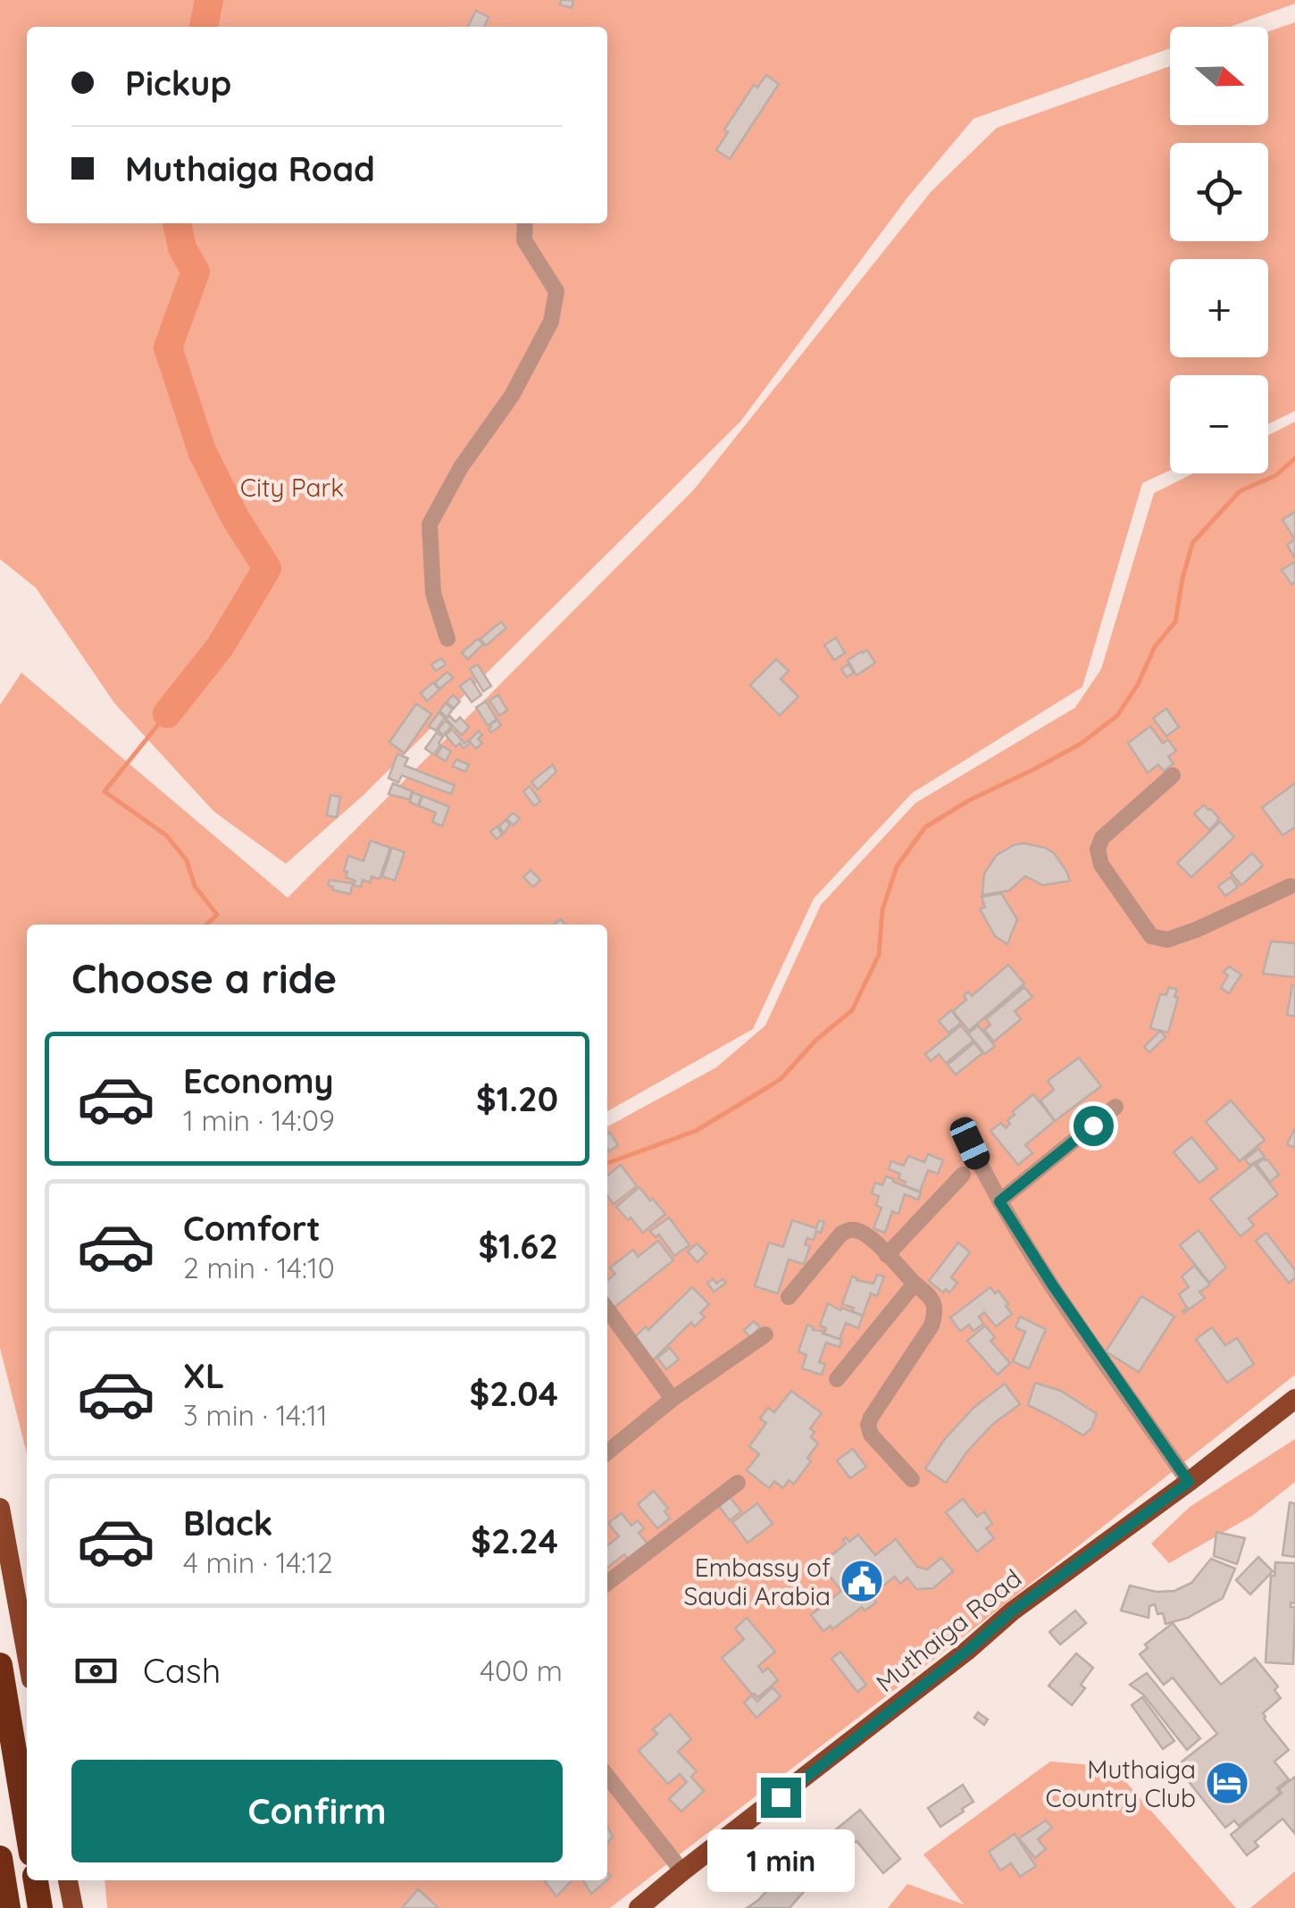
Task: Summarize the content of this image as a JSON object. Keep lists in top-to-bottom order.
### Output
{
  "streets": {
    "main road": ["Muthaiga Road"]
  },
  "parks": ["City Park"],
  "places": {
    "public building": ["Embassy of Saudi Arabia"],
    "hotel": ["Muthaiga Country Club"]
  },
  "north": "right",
  "page": {
    "map_buttons": ["+", "−"],
    "banner": ["Pickup", "Muthaiga Road"],
    "heading": "Choose a ride",
    "list": [
      {
        "name": "Economy",
        "note": "1 min · 14:09",
        "value": "$1.20"
      },
      {
        "name": "Comfort",
        "note": "2 min · 14:10",
        "value": "$1.62"
      },
      {
        "name": "XL",
        "note": "3 min · 14:11",
        "value": "$2.04"
      },
      {
        "name": "Black",
        "note": "4 min · 14:12",
        "value": "$2.24"
      }
    ],
    "pay": ["Cash", "400 m"],
    "buttons": "Confirm",
    "bubble": "1 min"
  }
}
